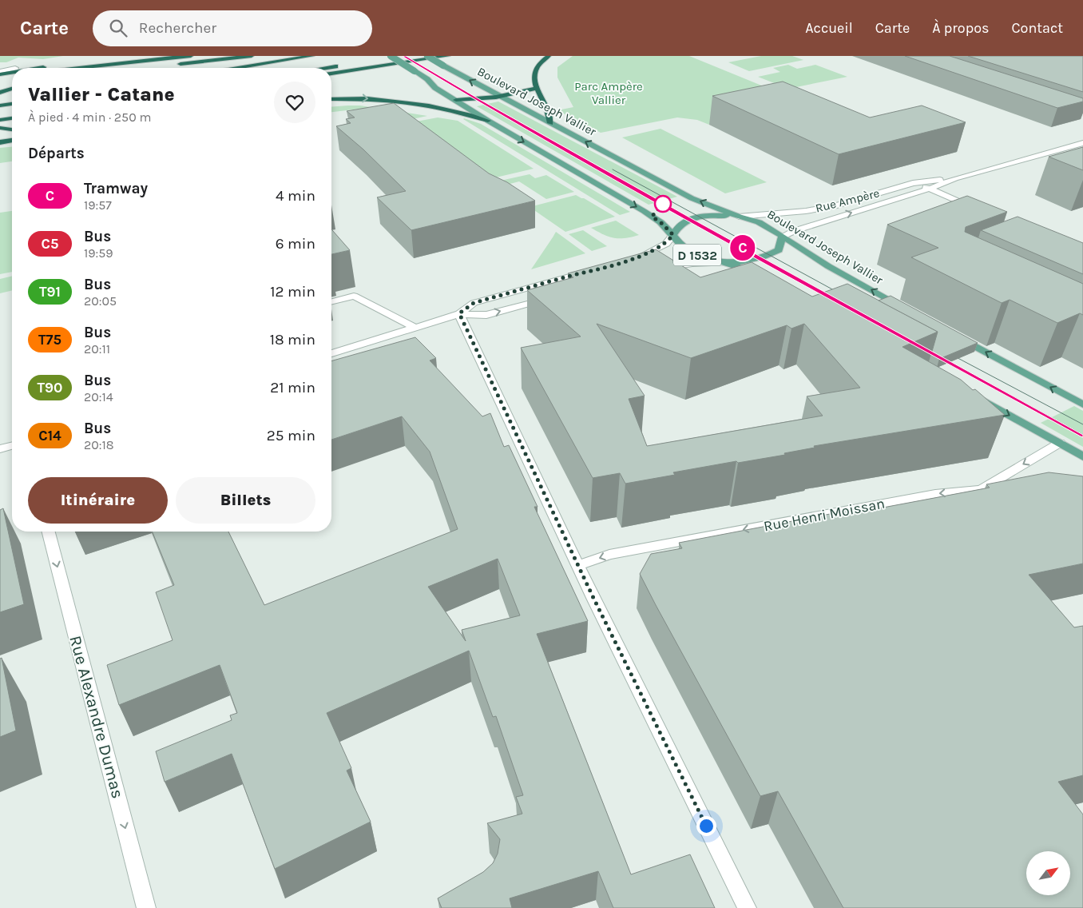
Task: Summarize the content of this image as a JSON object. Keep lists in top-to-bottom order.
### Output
{
  "streets": {
    "main road": ["Boulevard Joseph Vallier", "D 1532"],
    "street": ["Rue Ampère", "Rue Henri Moissan", "Rue Alexandre Dumas"]
  },
  "crossings": [
    ["Boulevard Joseph Vallier", "Rue Ampère"]
  ],
  "one_way": ["Rue Henri Moissan", "Rue Alexandre Dumas"],
  "parks": ["Parc Ampère Vallier"],
  "lines": ["tram line C"],
  "north": "top right",
  "page": {
    "header": "Carte",
    "search": "Rechercher",
    "nav": [
      "Accueil",
      "Carte",
      "À propos",
      "Contact"
    ],
    "on_map": "C",
    "heading": [
      ["Vallier - Catane", "À pied · 4 min · 250 m"],
      "Départs"
    ],
    "list": [
      {
        "mark": "C",
        "name": "Tramway",
        "note": "19:57",
        "value": "4 min"
      },
      {
        "mark": "C5",
        "name": "Bus",
        "note": "19:59",
        "value": "6 min"
      },
      {
        "mark": "T91",
        "name": "Bus",
        "note": "20:05",
        "value": "12 min"
      },
      {
        "mark": "T75",
        "name": "Bus",
        "note": "20:11",
        "value": "18 min"
      },
      {
        "mark": "T90",
        "name": "Bus",
        "note": "20:14",
        "value": "21 min"
      },
      {
        "mark": "C14",
        "name": "Bus",
        "note": "20:18",
        "value": "25 min"
      }
    ],
    "buttons": ["Itinéraire", "Billets"]
  }
}
